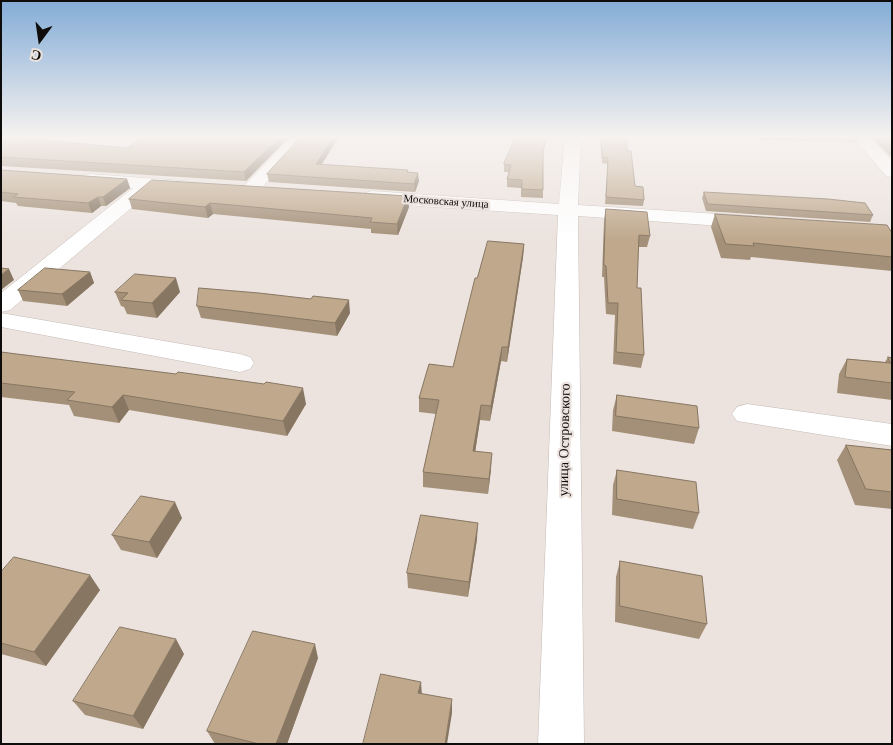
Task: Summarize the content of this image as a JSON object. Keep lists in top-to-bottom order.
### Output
{
  "streets": {
    "street": ["Московская улица", "улица Островского"]
  },
  "crossings": [
    ["Московская улица", "улица Островского"]
  ],
  "north": "bottom"
}
